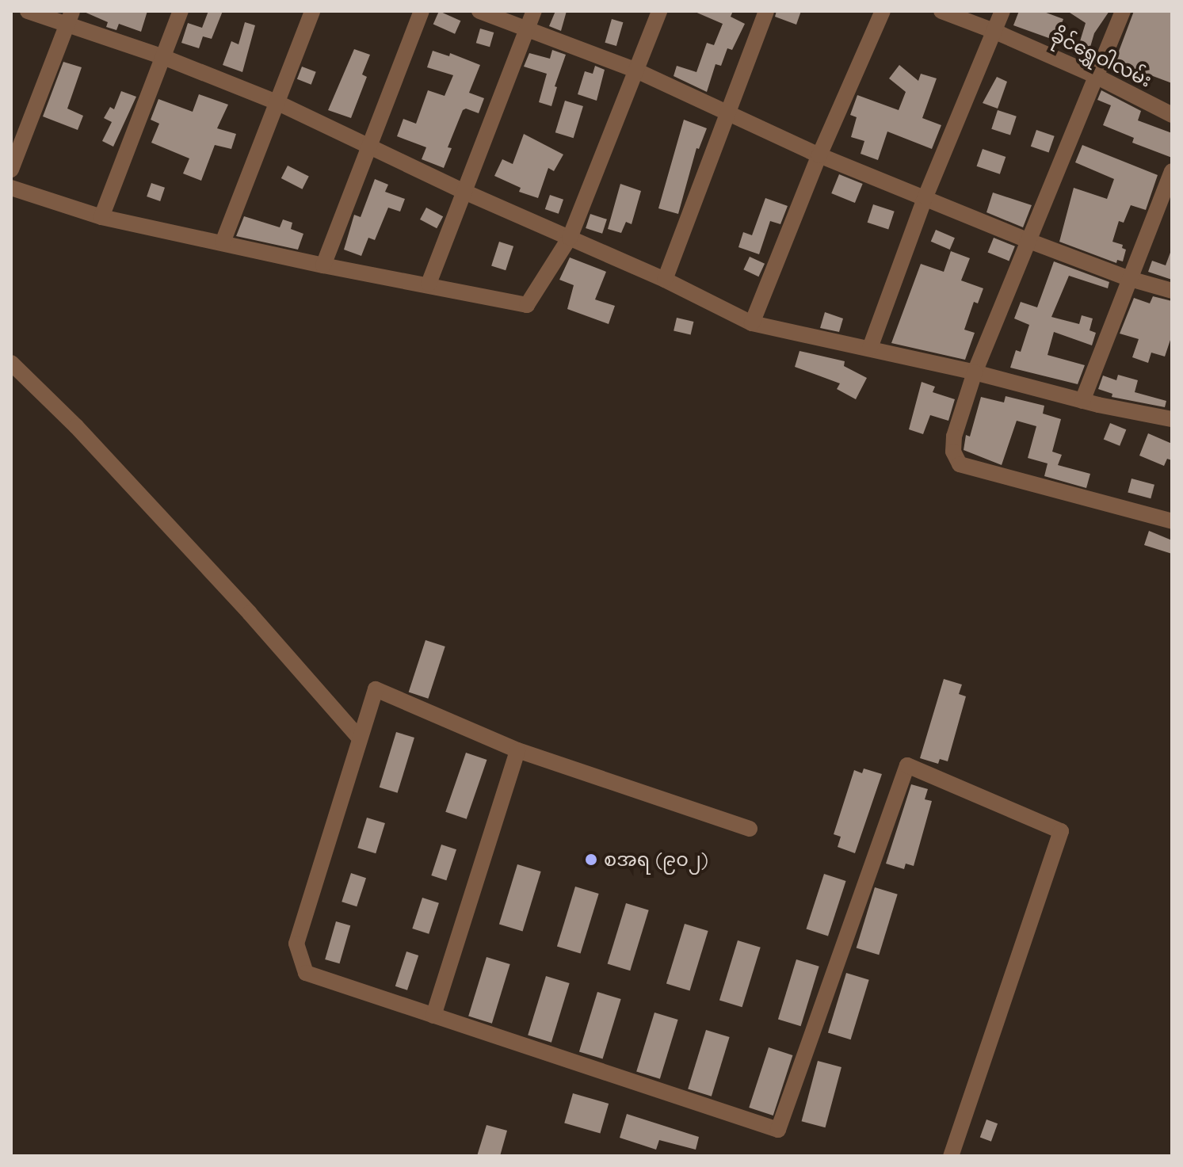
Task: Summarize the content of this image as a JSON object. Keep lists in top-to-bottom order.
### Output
{
  "streets": {
    "street": ["ခိုင်ရွှေဝါလမ်း"]
  },
  "places": ["စအရ (၉၀၂)"]
}
